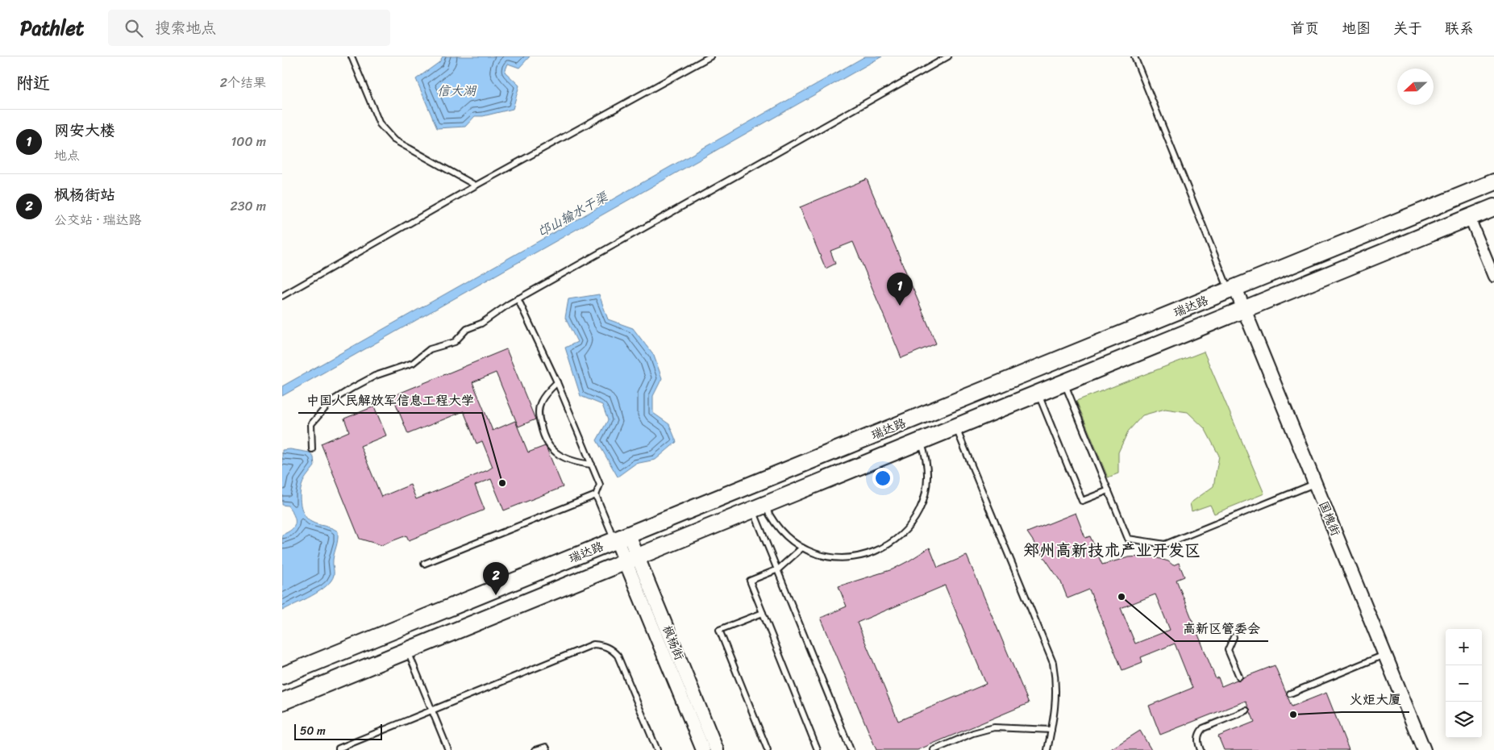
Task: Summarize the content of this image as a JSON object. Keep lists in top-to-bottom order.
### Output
{
  "streets": {
    "main road": ["瑞达路"],
    "street": ["国槐街", "枫杨街"]
  },
  "crossings": [
    ["瑞达路", "国槐街"],
    ["瑞达路", "枫杨街"]
  ],
  "districts": ["郑州高新技术产业开发区"],
  "water": ["信大湖", "邙山输水干渠"],
  "places": ["中国人民解放军信息工程大学", "高新区管委会", "火炬大厦"],
  "scale_bar": "50 m",
  "north": "left",
  "page": {
    "header": "Pathlet",
    "search": "搜索地点",
    "nav": [
      "首页",
      "地图",
      "关于",
      "联系"
    ],
    "heading": ["附近", "2个结果"],
    "list": [
      {
        "mark": "1",
        "name": "网安大楼",
        "note": "地点",
        "value": "100 m"
      },
      {
        "mark": "2",
        "name": "枫杨街站",
        "note": "公交站 · 瑞达路",
        "value": "230 m"
      }
    ],
    "pins": ["1", "2"],
    "map_buttons": ["+", "−"],
    "scale": "50 m"
  }
}
